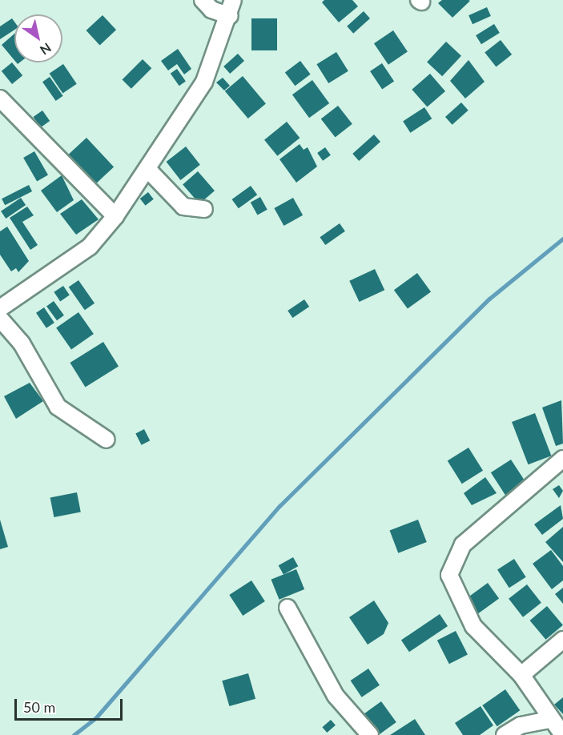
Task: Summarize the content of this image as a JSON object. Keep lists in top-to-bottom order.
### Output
{
  "scale_bar": "50 m",
  "north": "bottom right"
}
